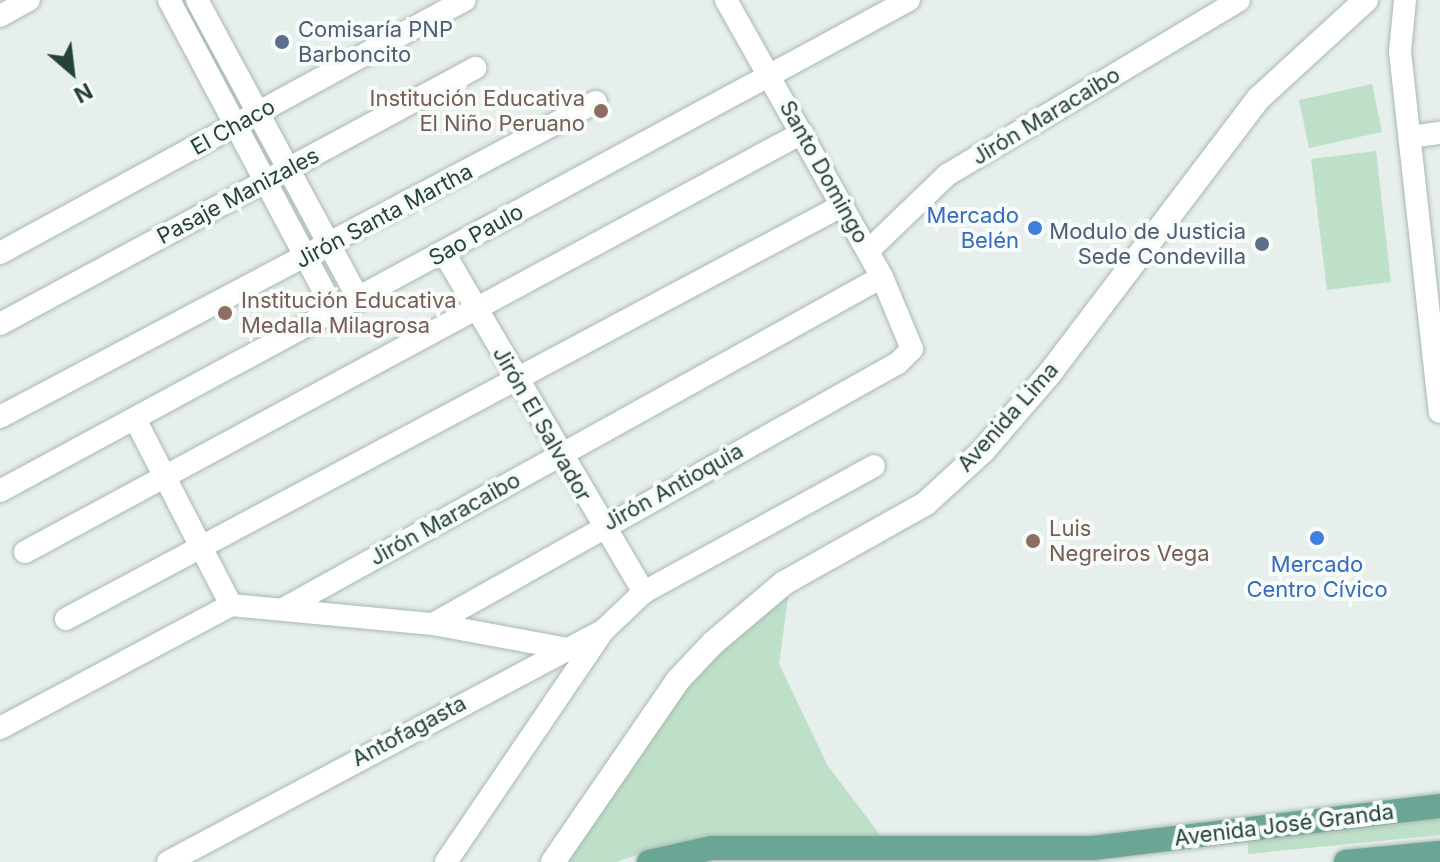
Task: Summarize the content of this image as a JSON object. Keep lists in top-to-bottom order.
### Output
{
  "streets": {
    "main road": ["Avenida Lima", "Avenida José Granda"],
    "street": [
      "Jirón Maracaibo",
      "El Chaco",
      "Santo Domingo",
      "Pasaje Manizales",
      "Jirón Santa Martha",
      "Sao Paulo",
      "Jirón El Salvador",
      "Jirón Antioquia",
      "Antofagasta"
    ]
  },
  "crossings": [
    ["Jirón Maracaibo", "Santo Domingo"],
    ["Jirón Maracaibo", "Jirón El Salvador"],
    ["Santo Domingo", "Sao Paulo"],
    ["Santo Domingo", "Jirón Antioquia"],
    ["Sao Paulo", "Jirón El Salvador"],
    ["Jirón El Salvador", "Jirón Antioquia"],
    ["Jirón El Salvador", "Antofagasta"]
  ],
  "places": [
    "Comisaría PNP Barboncito",
    "Institución Educativa El Niño Peruano",
    "Mercado Belén",
    "Modulo de Justicia Sede Condevilla",
    "Institución Educativa Medalla Milagrosa",
    "Mercado Centro Cívico",
    "Luis Negreiros Vega"
  ],
  "north": "bottom right"
}
